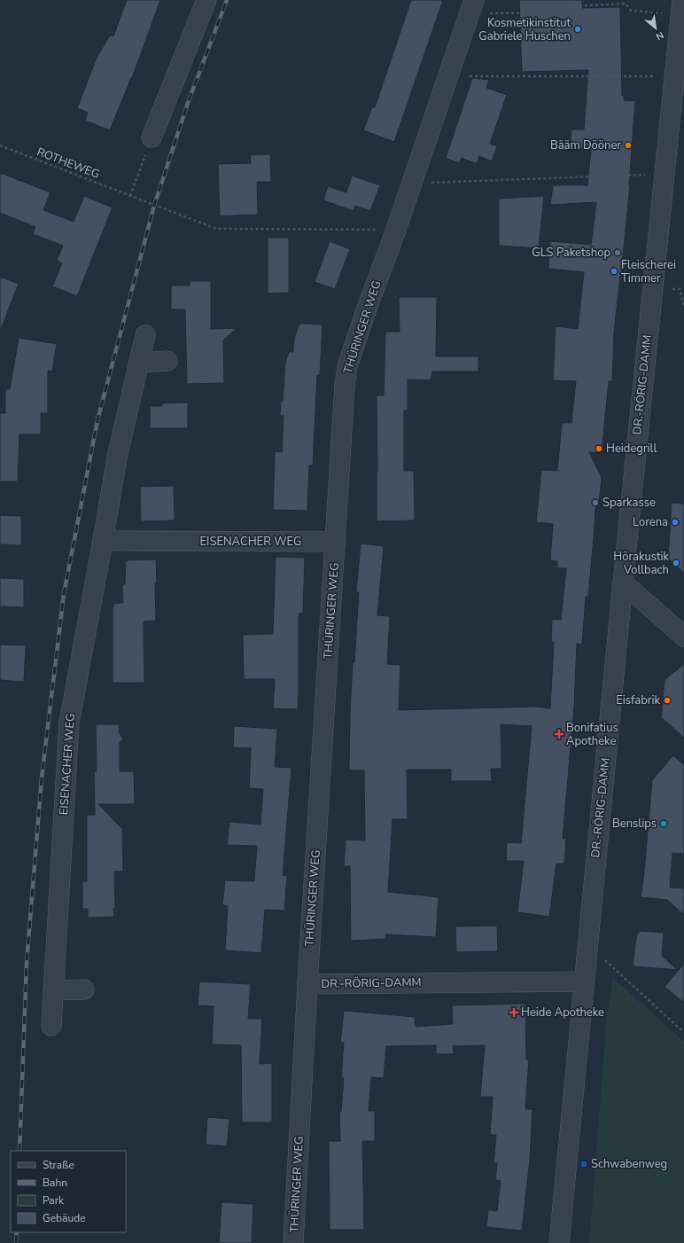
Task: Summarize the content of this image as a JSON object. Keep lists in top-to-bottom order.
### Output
{
  "streets": {
    "street": ["THÜRINGER WEG", "DR.-RÖRIG-DAMM", "EISENACHER WEG"],
    "path": ["ROTHEWEG"]
  },
  "crossings": [
    ["ROTHEWEG", "THÜRINGER WEG"],
    ["THÜRINGER WEG", "DR.-RÖRIG-DAMM"],
    ["THÜRINGER WEG", "EISENACHER WEG"]
  ],
  "places": {
    "other": [
      "Kosmetikinstitut Gabriele Huschen",
      "Bääm Dööner",
      "GLS Paketshop",
      "Fleischerei Timmer",
      "Heidegrill",
      "Sparkasse",
      "Lorena",
      "Hörakustik Vollbach",
      "Eisfabrik",
      "Benslips"
    ],
    "health": ["Bonifatius Apotheke", "Heide Apotheke"],
    "transit": ["Schwabenweg"]
  },
  "legend": [
    "Straße",
    "Bahn",
    "Park",
    "Gebäude"
  ],
  "north": "bottom right"
}
